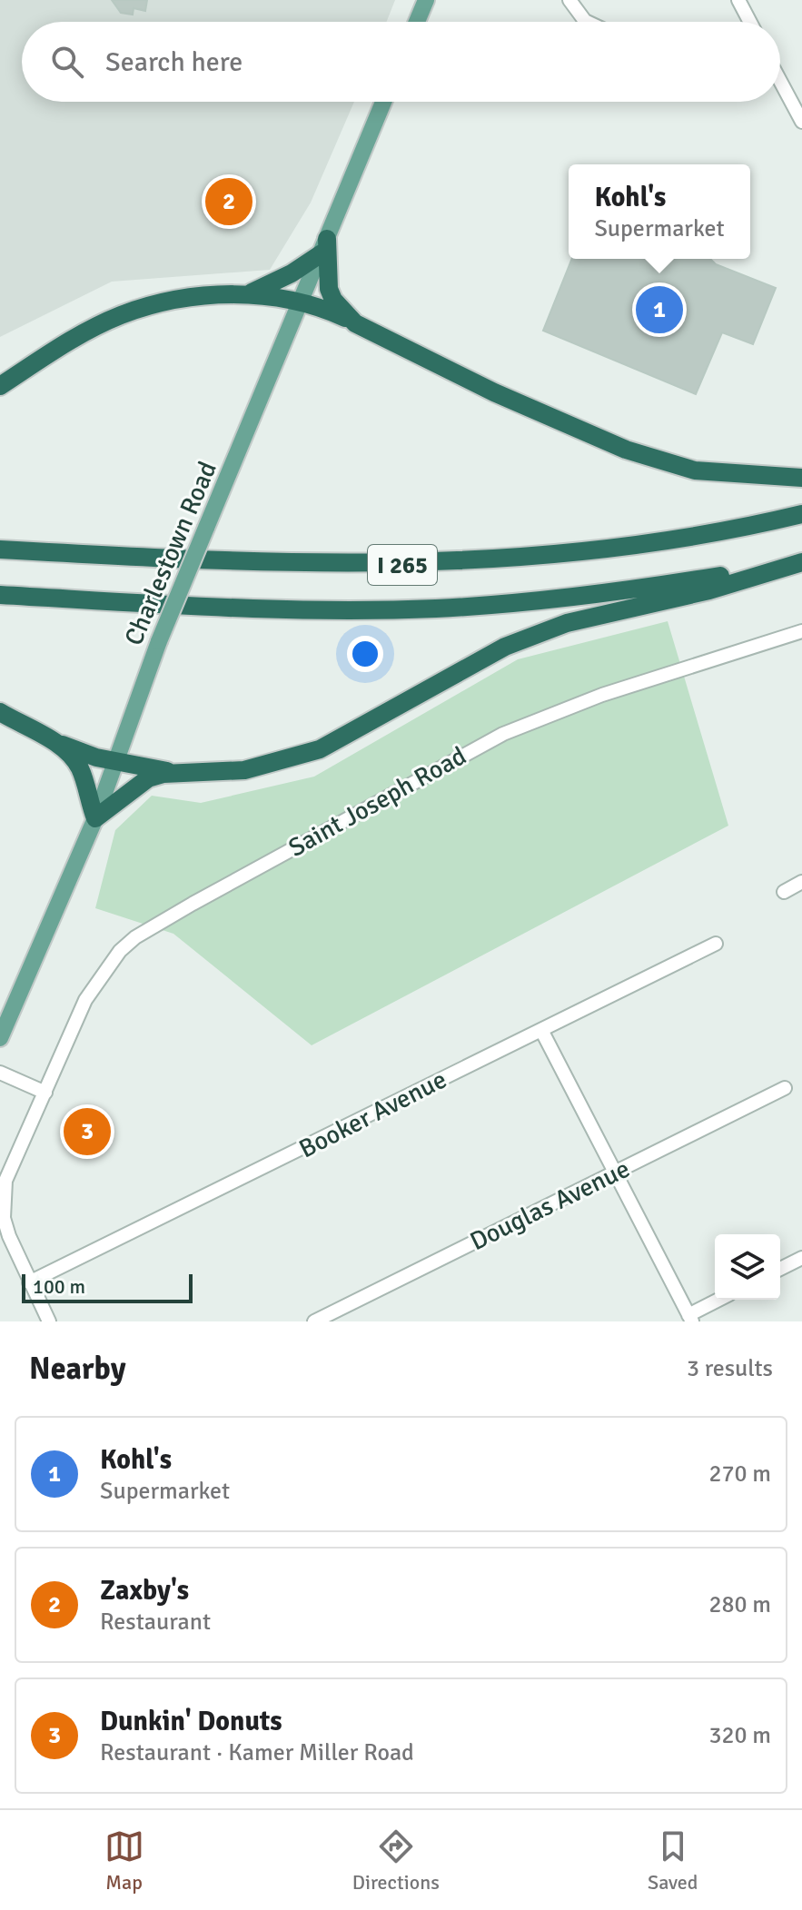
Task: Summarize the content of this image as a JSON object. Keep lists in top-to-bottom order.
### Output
{
  "streets": {
    "highway": ["I 265"],
    "main road": ["Charlestown Road"],
    "street": ["Saint Joseph Road", "Booker Avenue", "Douglas Avenue"]
  },
  "crossings": [
    ["Saint Joseph Road", "Booker Avenue"]
  ],
  "scale_bar": "100 m",
  "page": {
    "search": "Search here",
    "popup": ["Kohl's", "Supermarket"],
    "pins": ["2", "1", "3"],
    "scale": "100 m",
    "heading": ["Nearby", "3 results"],
    "list": [
      {
        "mark": "1",
        "name": "Kohl's",
        "note": "Supermarket",
        "value": "270 m"
      },
      {
        "mark": "2",
        "name": "Zaxby's",
        "note": "Restaurant",
        "value": "280 m"
      },
      {
        "mark": "3",
        "name": "Dunkin' Donuts",
        "note": "Restaurant · Kamer Miller Road",
        "value": "320 m"
      }
    ],
    "nav": ["Map", "Directions", "Saved"]
  }
}
